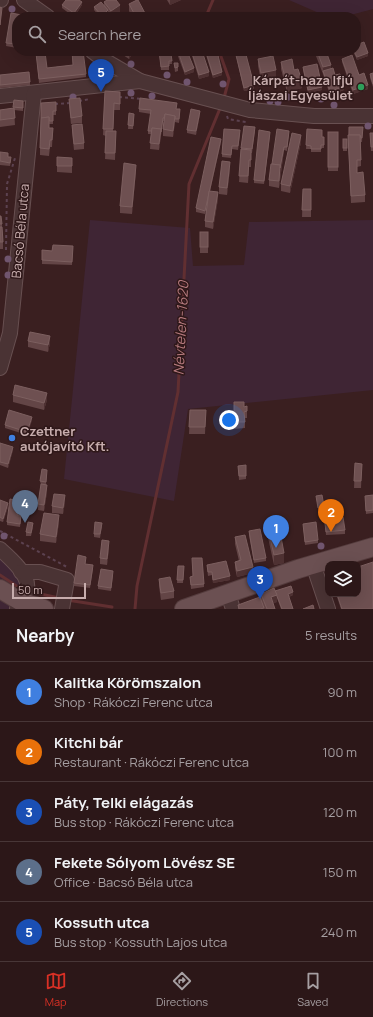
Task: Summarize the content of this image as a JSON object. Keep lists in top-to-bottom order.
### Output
{
  "streets": {
    "street": ["Bacsó Béla utca"]
  },
  "water": ["Névtelen-1620"],
  "places": ["Kárpát-haza Ifjú Íjászai Egyesület", "Czettner autójavító Kft."],
  "scale_bar": "50 m",
  "page": {
    "search": "Search here",
    "pins": [
      "5",
      "4",
      "2",
      "1",
      "3"
    ],
    "scale": "50 m",
    "heading": ["Nearby", "5 results"],
    "list": [
      {
        "mark": "1",
        "name": "Kalitka Körömszalon",
        "note": "Shop · Rákóczi Ferenc utca",
        "value": "90 m"
      },
      {
        "mark": "2",
        "name": "Kitchi bár",
        "note": "Restaurant · Rákóczi Ferenc utca",
        "value": "100 m"
      },
      {
        "mark": "3",
        "name": "Páty, Telki elágazás",
        "note": "Bus stop · Rákóczi Ferenc utca",
        "value": "120 m"
      },
      {
        "mark": "4",
        "name": "Fekete Sólyom Lövész SE",
        "note": "Office · Bacsó Béla utca",
        "value": "150 m"
      },
      {
        "mark": "5",
        "name": "Kossuth utca",
        "note": "Bus stop · Kossuth Lajos utca",
        "value": "240 m"
      }
    ],
    "nav": ["Map", "Directions", "Saved"]
  }
}
